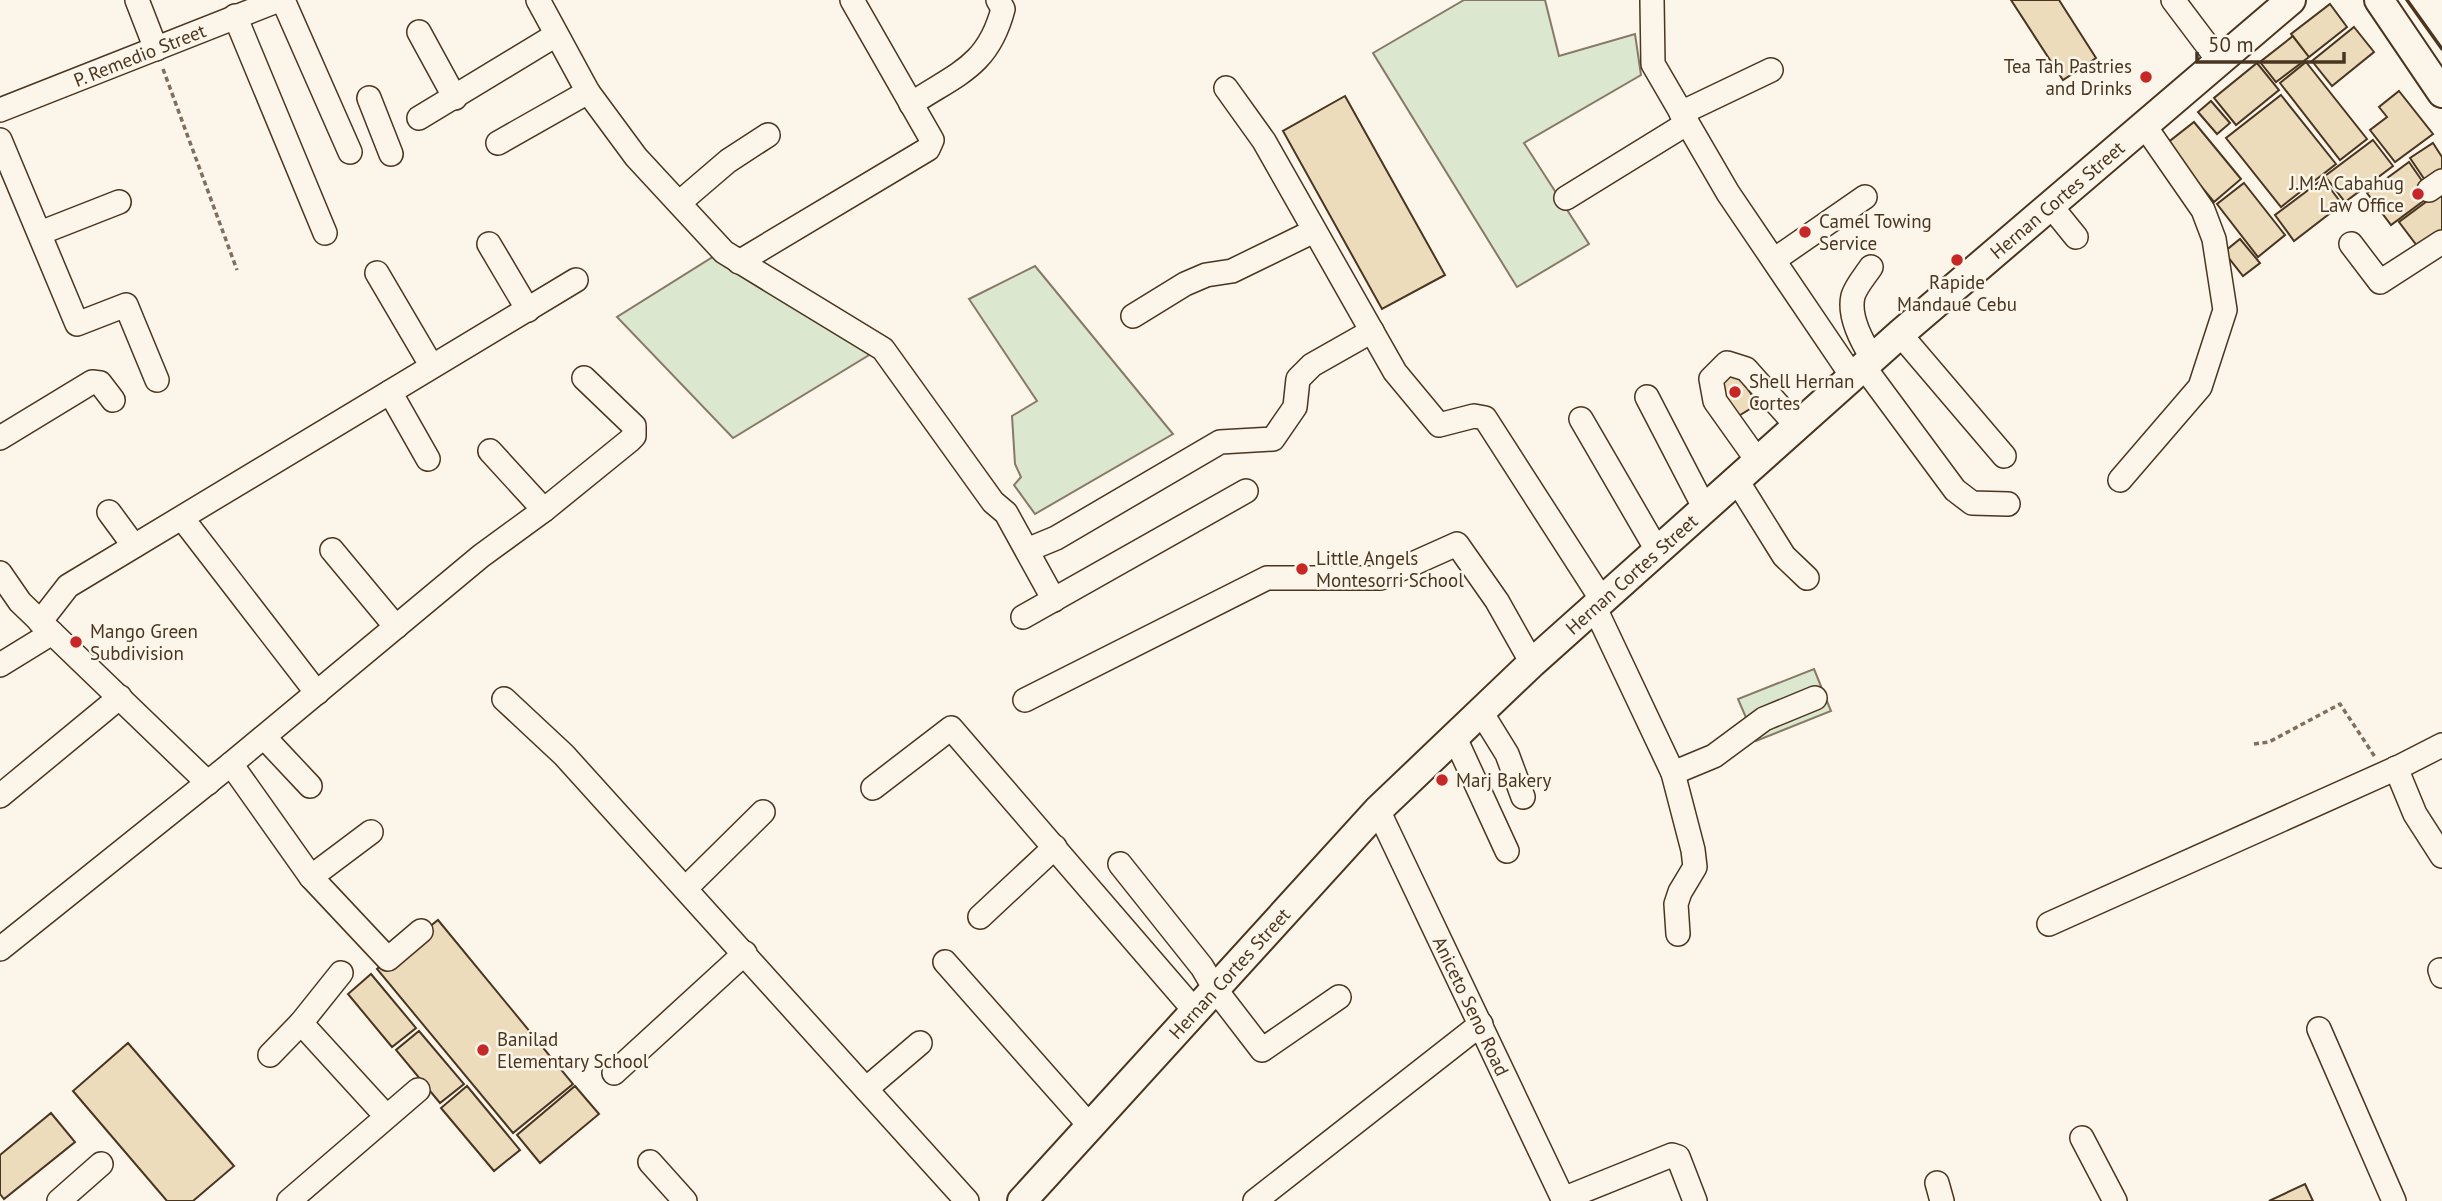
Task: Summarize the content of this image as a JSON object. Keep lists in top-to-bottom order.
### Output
{
  "streets": {
    "main road": ["Hernan Cortes Street"],
    "street": ["P. Remedio Street", "Aniceto Seno Road"]
  },
  "crossings": [
    ["Hernan Cortes Street", "Aniceto Seno Road"]
  ],
  "places": [
    "Tea Tah Pastries and Drinks",
    "J.M.A Cabahug Law Office",
    "Camel Towing Service",
    "Rapide Mandaue Cebu",
    "Shell Hernan Cortes",
    "Little Angels Montesorri School",
    "Mango Green Subdivision",
    "Marj Bakery",
    "Banilad Elementary School"
  ],
  "scale_bar": "50 m"
}
